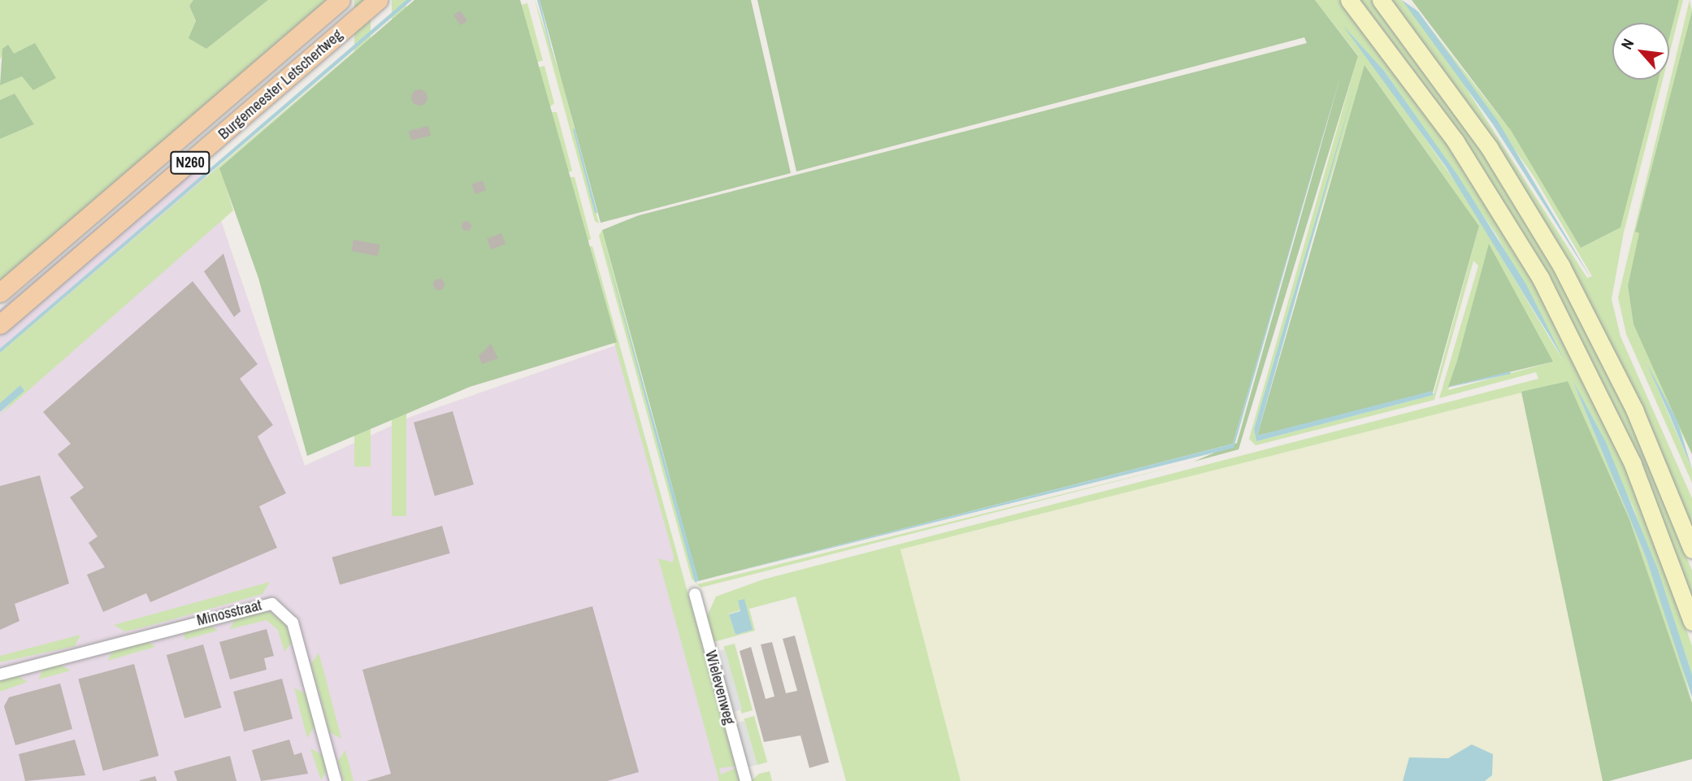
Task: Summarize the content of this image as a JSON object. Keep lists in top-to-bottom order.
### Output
{
  "streets": {
    "main road": ["Burgemeester Letschertweg", "N260"],
    "street": ["Minosstraat", "Wielevenweg"]
  },
  "north": "top left"
}
